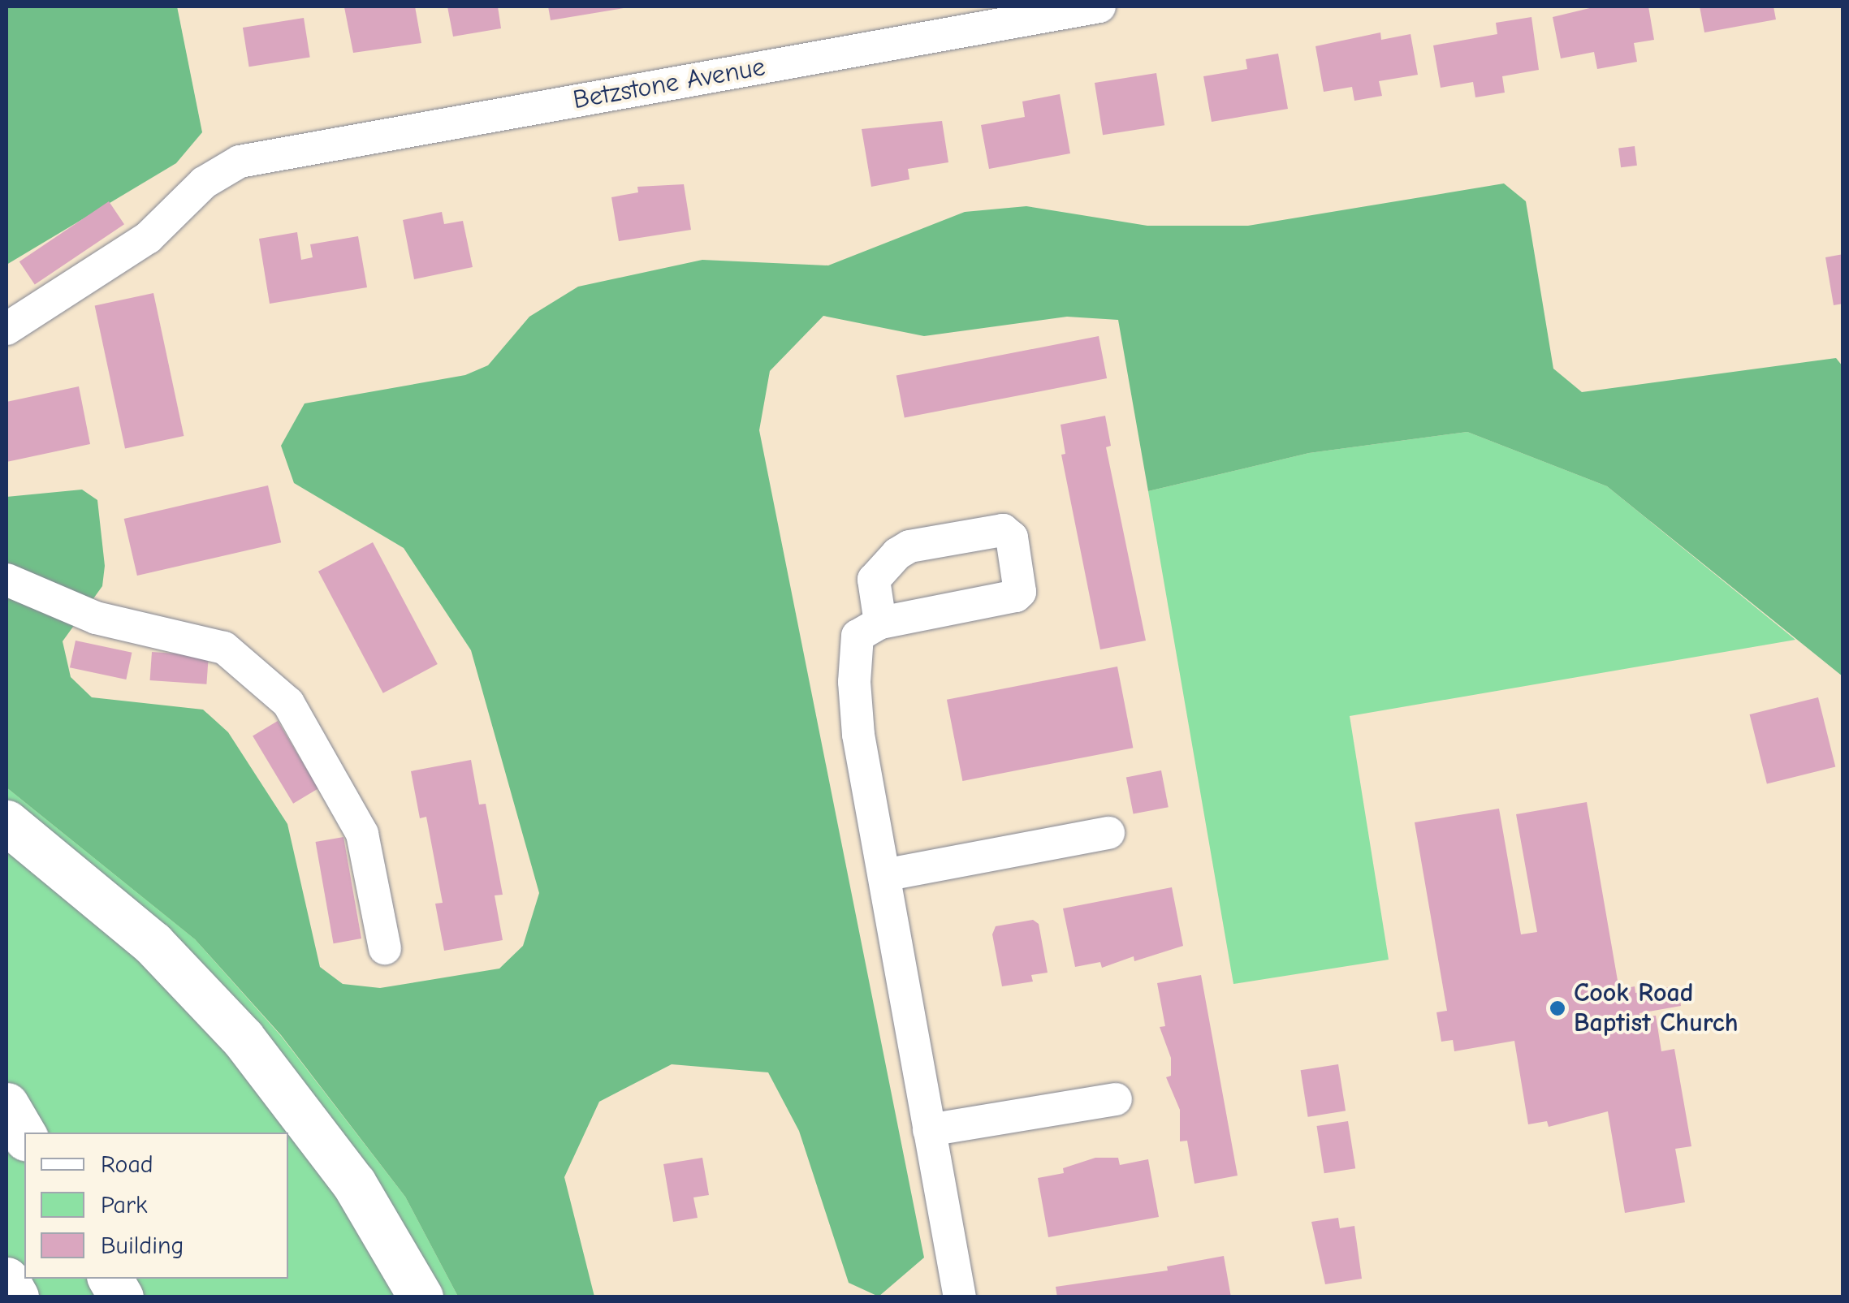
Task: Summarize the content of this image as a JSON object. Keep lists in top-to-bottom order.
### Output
{
  "streets": {
    "street": ["Betzstone Avenue"]
  },
  "places": ["Cook Road Baptist Church"],
  "legend": ["Road", "Park", "Building"]
}
